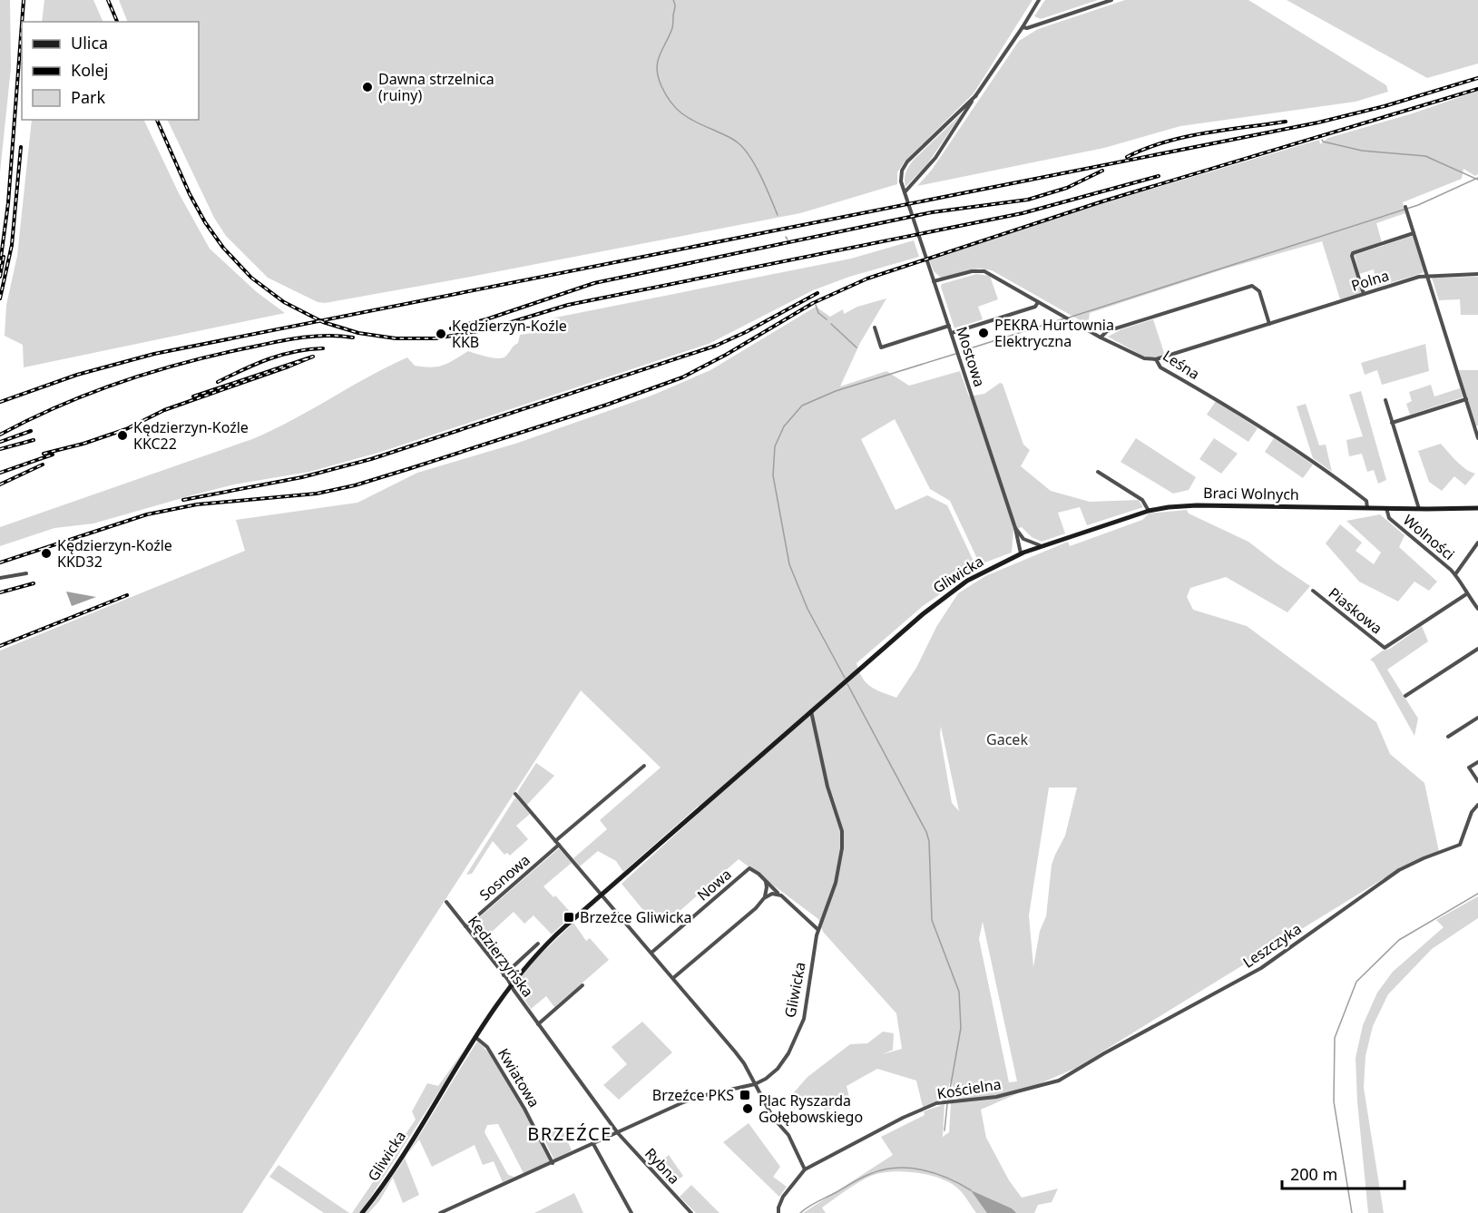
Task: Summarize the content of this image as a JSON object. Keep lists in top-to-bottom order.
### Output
{
  "streets": {
    "main road": ["Braci Wolnych", "Gliwicka"],
    "street": [
      "Polna",
      "Mostowa",
      "Leśna",
      "Wolności",
      "Piaskowa",
      "Sosnowa",
      "Nowa",
      "Leszczyka",
      "Kędzierzyńska",
      "Kwiatowa",
      "Kościelna",
      "Rybna"
    ]
  },
  "crossings": [
    ["Polna", "Leśna"],
    ["Mostowa", "Leśna"],
    ["Mostowa", "Gliwicka"],
    ["Leśna", "Braci Wolnych"],
    ["Braci Wolnych", "Wolności"],
    ["Braci Wolnych", "Gliwicka"],
    ["Wolności", "Piaskowa"],
    ["Gliwicka", "Nowa"],
    ["Gliwicka", "Kędzierzyńska"],
    ["Gliwicka", "Kwiatowa"],
    ["Gliwicka", "Rybna"],
    ["Sosnowa", "Kędzierzyńska"],
    ["Leszczyka", "Kościelna"],
    ["Kędzierzyńska", "Rybna"]
  ],
  "districts": ["BRZEŹCE"],
  "parks": ["Gacek"],
  "places": {
    "other": [
      "Dawna strzelnica (ruiny)",
      "PEKRA Hurtownia Elektryczna",
      "Kędzierzyn-Koźle KKB",
      "Kędzierzyn-Koźle KKC22",
      "Kędzierzyn-Koźle KKD32",
      "Plac Ryszarda Gołębowskiego"
    ],
    "transit": ["Brzeźce Gliwicka", "Brzeźce PKS"]
  },
  "legend": ["Ulica", "Kolej", "Park"],
  "scale_bar": "200 m"
}
